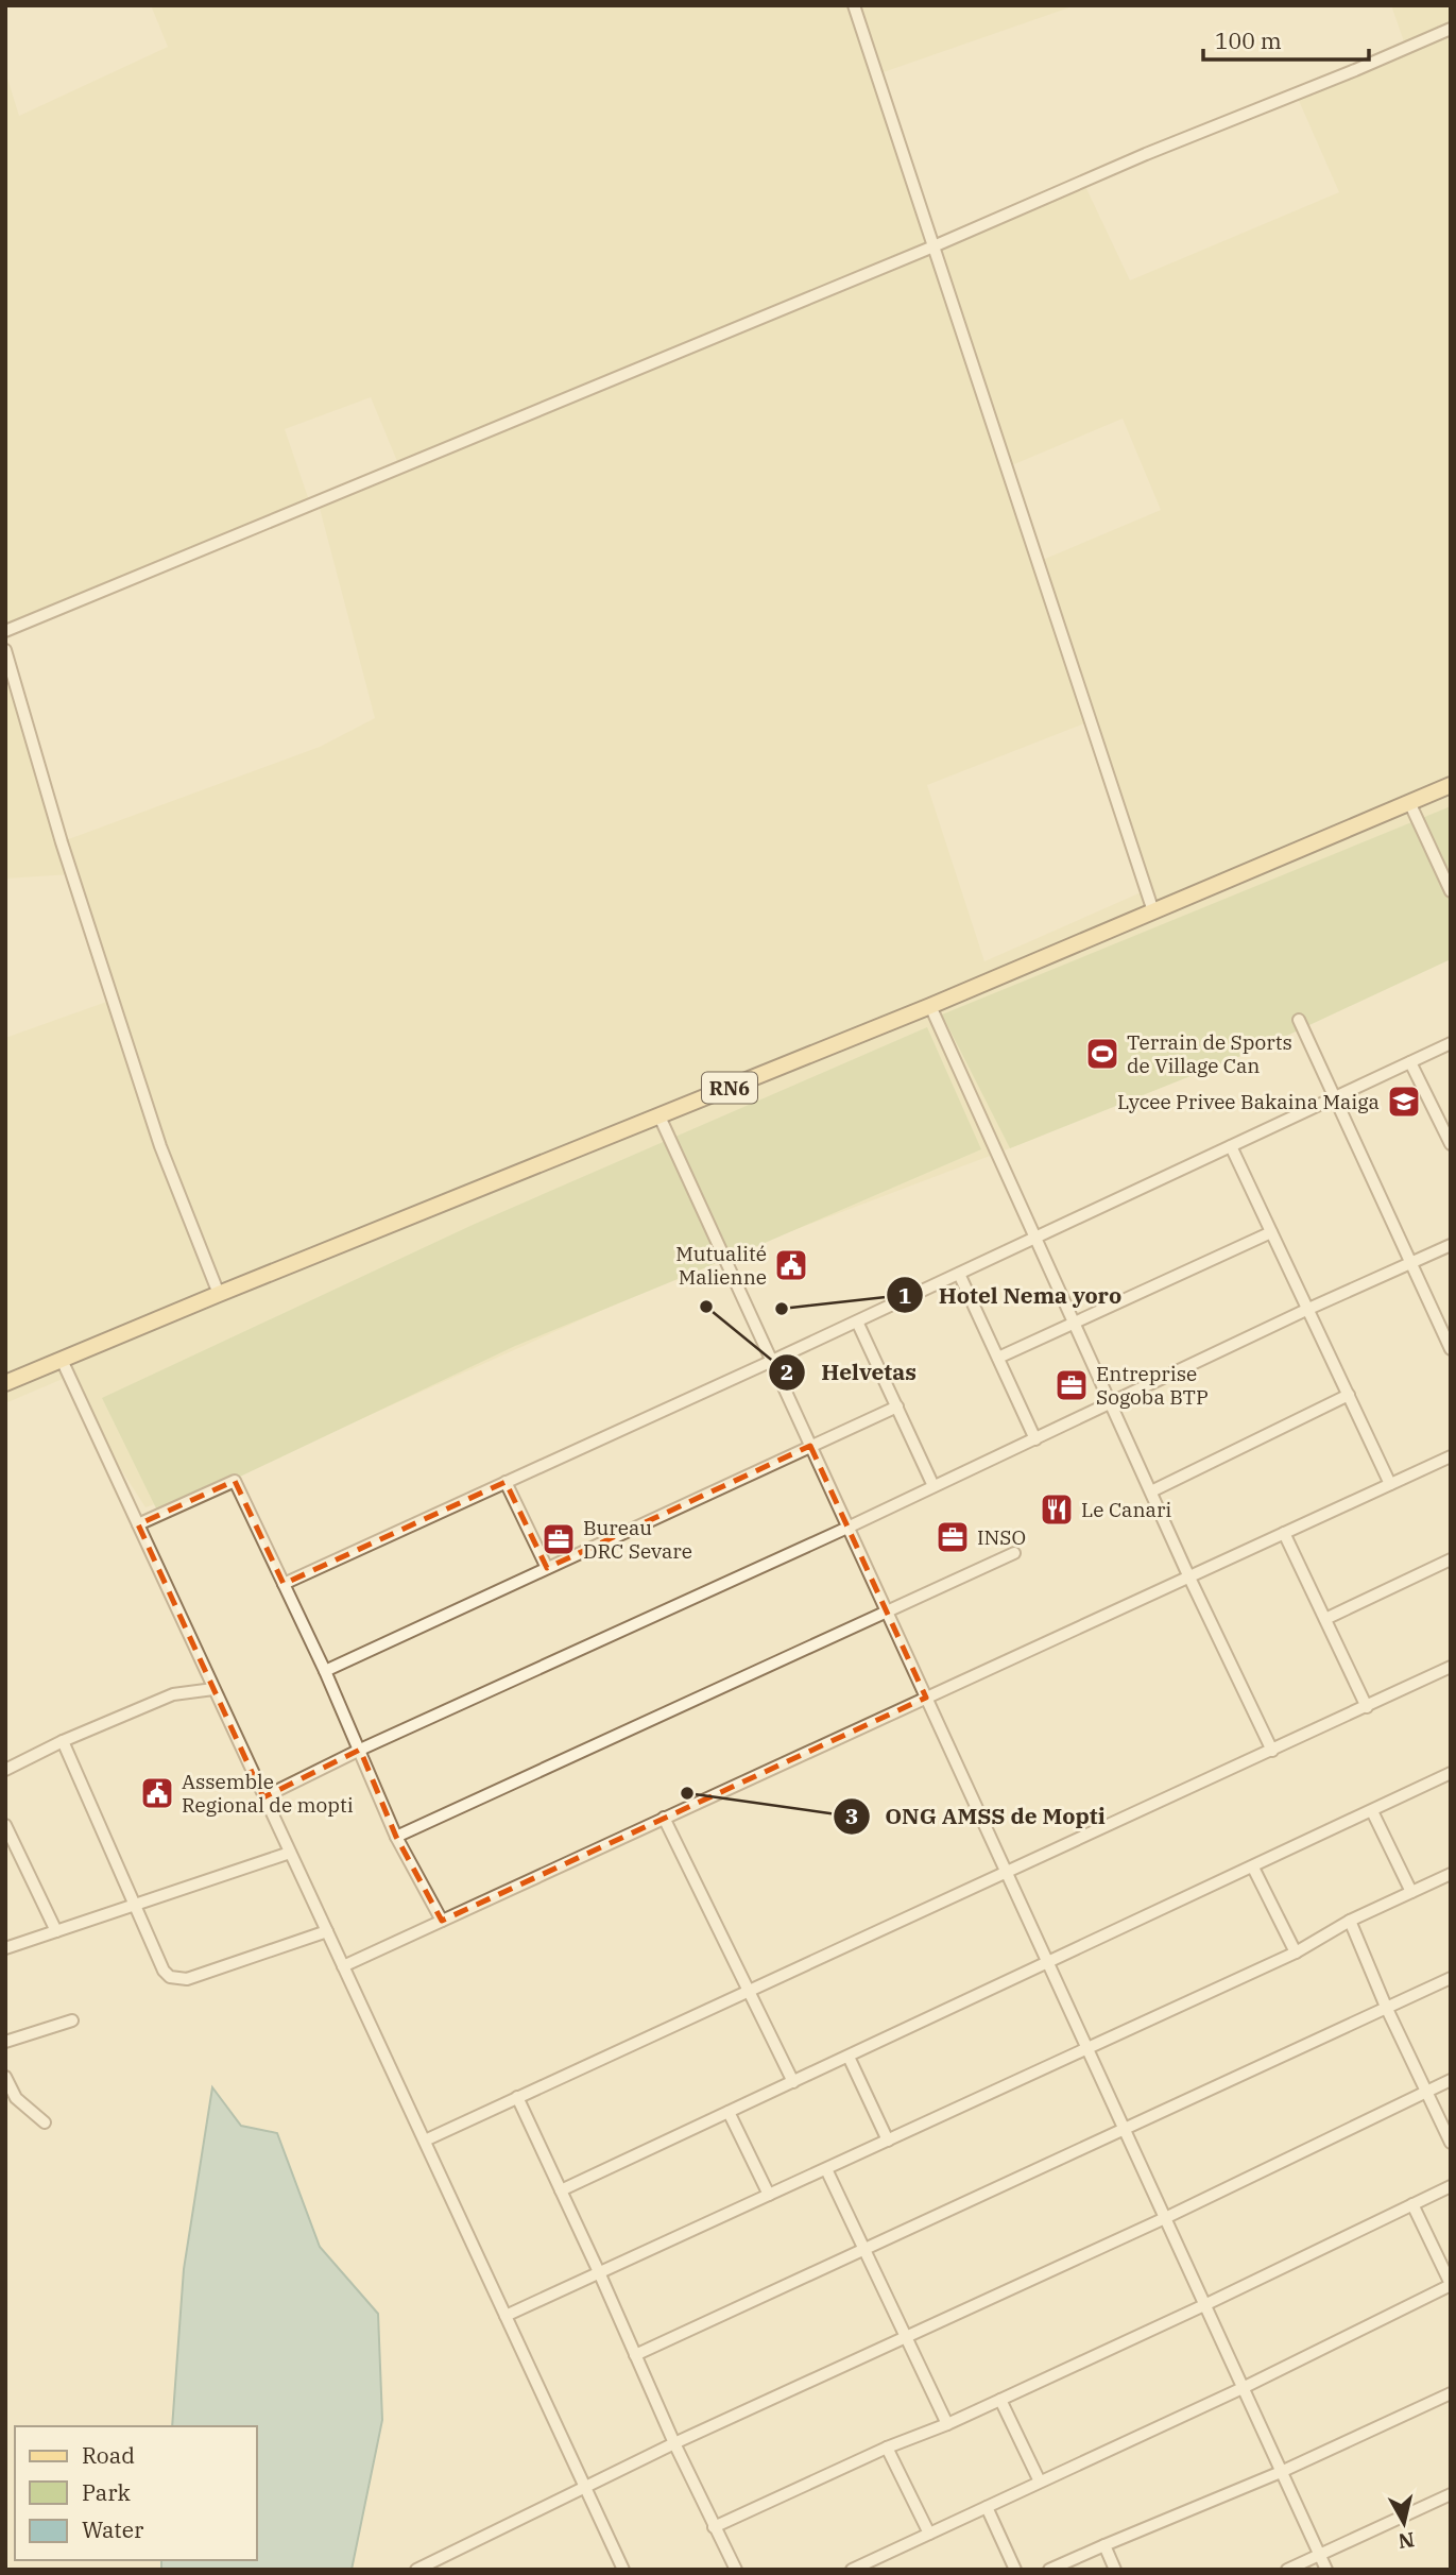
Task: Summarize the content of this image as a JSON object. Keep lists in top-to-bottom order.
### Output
{
  "streets": {
    "main road": ["RN6"]
  },
  "places": {
    "sports": ["Terrain de Sports de Village Can"],
    "school or university": ["Lycee Privee Bakaina Maiga"],
    "public building": ["Mutualité Malienne", "Assemble Regional de mopti"],
    "other": ["Helvetas", "Hotel Nema yoro", "ONG AMSS de Mopti"],
    "office": ["Entreprise Sogoba BTP", "INSO", "Bureau DRC Sevare"],
    "restaurant": ["Le Canari"]
  },
  "legend": ["Road", "Park", "Water"],
  "scale_bar": "100 m",
  "north": "bottom"
}
